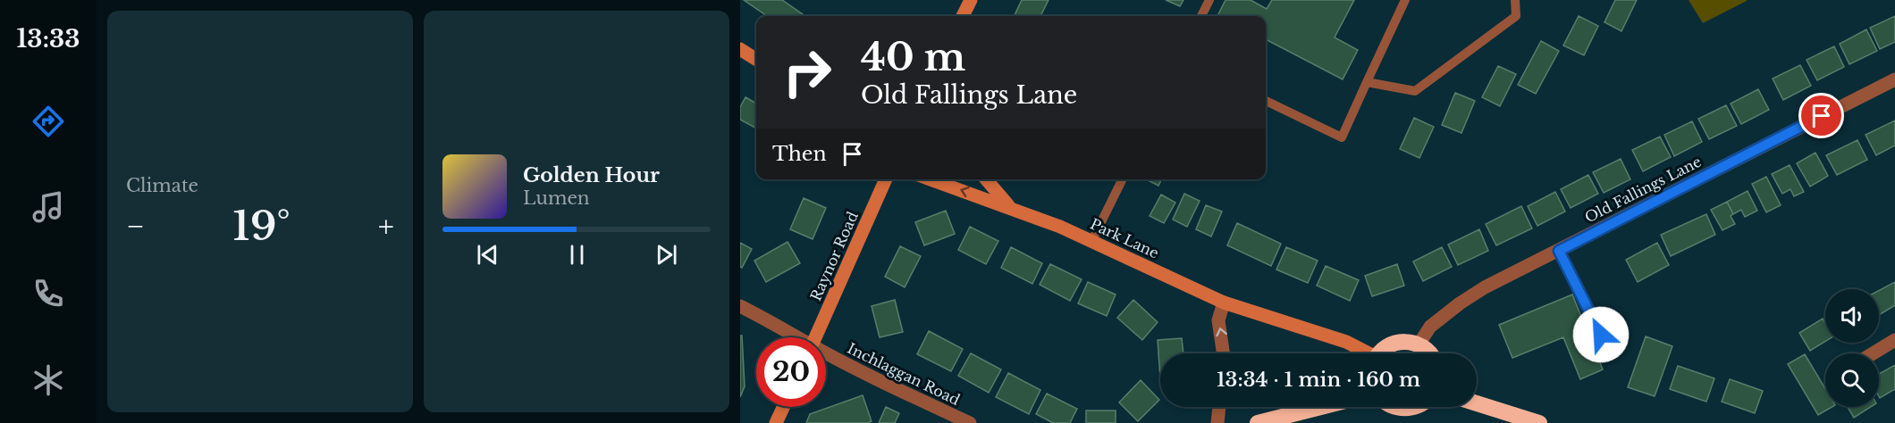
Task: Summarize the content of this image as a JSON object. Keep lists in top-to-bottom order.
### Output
{
  "streets": {
    "street": [
      "Old Fallings Lane",
      "Park Lane",
      "Raynor Road",
      "Inchlaggan Road"
    ]
  },
  "page": {
    "tabs": "13:33",
    "tile": "Climate",
    "turn": ["40 m", "Old Fallings Lane"],
    "then": "Then",
    "song": ["Golden Hour", "Lumen"],
    "heat": ["−", "19°", "+"],
    "limit": "20",
    "trip": "13:34 · 1 min · 160 m"
  }
}
